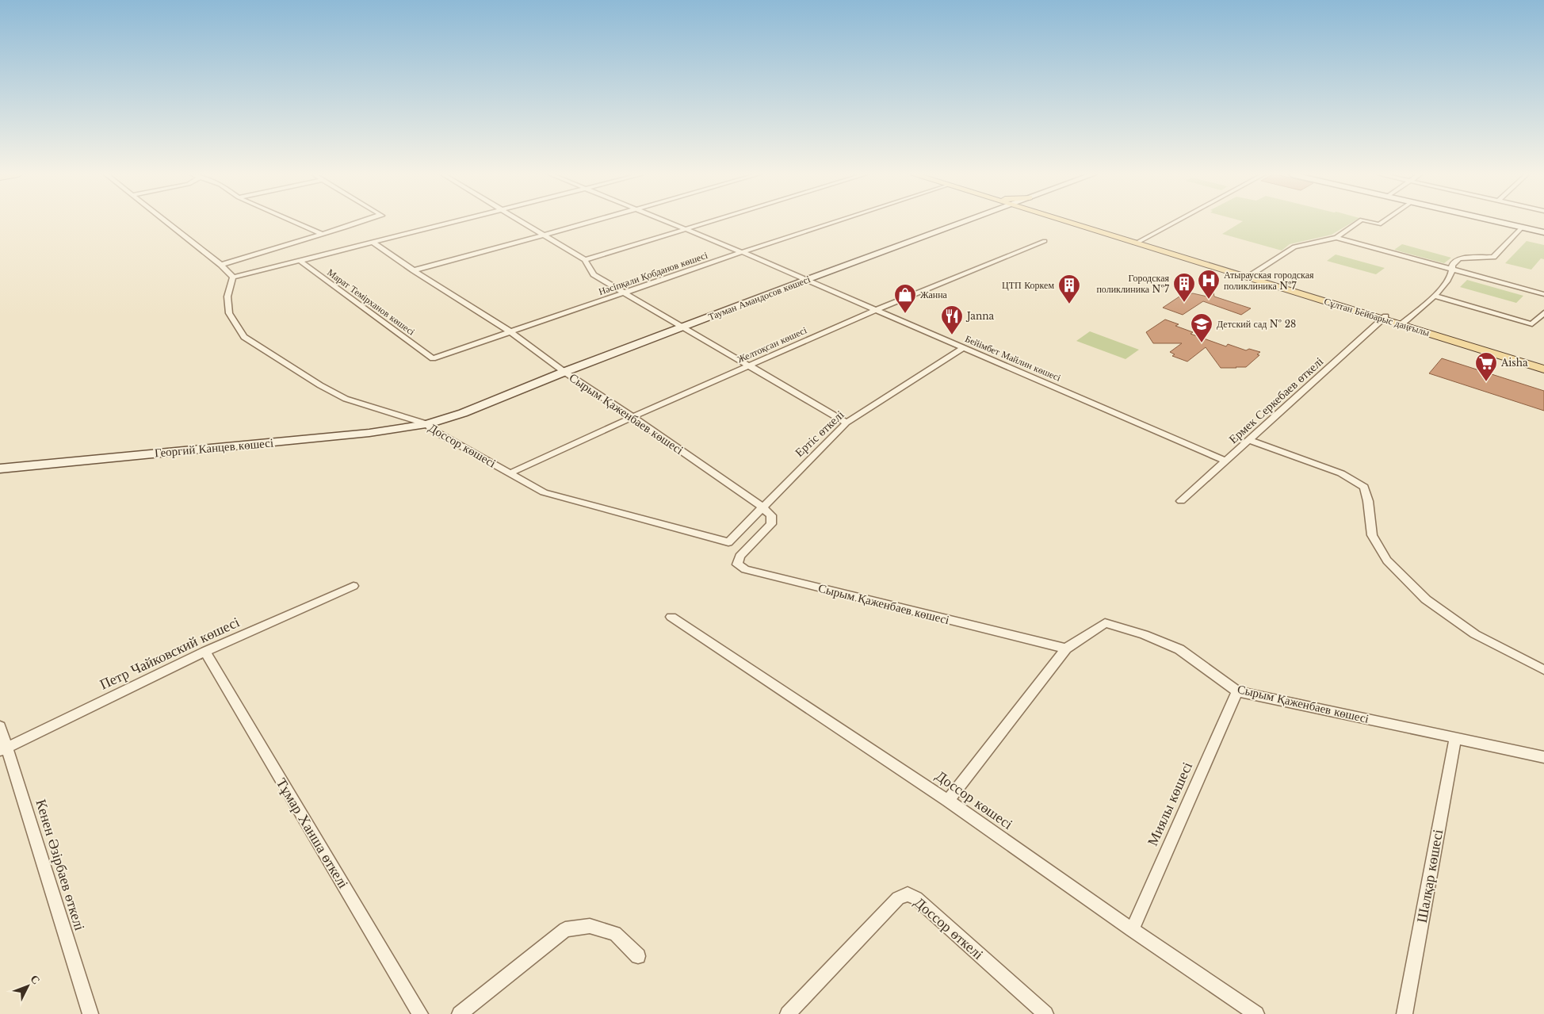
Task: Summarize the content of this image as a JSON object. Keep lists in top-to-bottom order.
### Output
{
  "streets": {
    "main road": ["Тауман Амандосов көшесі", "Сұлтан Бейбарыс даңғылы", "Георгий Канцев көшесі"],
    "street": [
      "Нәсіпқали Қобданов көшесі",
      "Марат Темірханов көшесі",
      "Желтоқсан көшесі",
      "Бейімбет Майлин көшесі",
      "Ермек Серкебаев өткелі",
      "Сырым Қаженбаев көшесі",
      "Ертіс өткелі",
      "Доссор көшесі",
      "Петр Чайковский көшесі",
      "Миялы көшесі",
      "Тұмар Ханша өткелі",
      "Кенен Әзірбаев өткелі",
      "Шалқар көшесі",
      "Доссор өткелі"
    ]
  },
  "crossings": [
    ["Нәсіпқали Қобданов көшесі", "Марат Темірханов көшесі"],
    ["Нәсіпқали Қобданов көшесі", "Бейімбет Майлин көшесі"],
    ["Нәсіпқали Қобданов көшесі", "Сырым Қаженбаев көшесі"],
    ["Тауман Амандосов көшесі", "Бейімбет Майлин көшесі"],
    ["Тауман Амандосов көшесі", "Сырым Қаженбаев көшесі"],
    ["Тауман Амандосов көшесі", "Доссор көшесі"],
    ["Тауман Амандосов көшесі", "Георгий Канцев көшесі"],
    ["Сұлтан Бейбарыс даңғылы", "Ермек Серкебаев өткелі"],
    ["Желтоқсан көшесі", "Бейімбет Майлин көшесі"],
    ["Желтоқсан көшесі", "Сырым Қаженбаев көшесі"],
    ["Желтоқсан көшесі", "Доссор көшесі"],
    ["Бейімбет Майлин көшесі", "Ермек Серкебаев өткелі"],
    ["Бейімбет Майлин көшесі", "Ертіс өткелі"],
    ["Сырым Қаженбаев көшесі", "Ертіс өткелі"],
    ["Сырым Қаженбаев көшесі", "Миялы көшесі"],
    ["Сырым Қаженбаев көшесі", "Шалқар көшесі"],
    ["Ертіс өткелі", "Доссор көшесі"],
    ["Доссор көшесі", "Георгий Канцев көшесі"],
    ["Доссор көшесі", "Миялы көшесі"],
    ["Петр Чайковский көшесі", "Тұмар Ханша өткелі"],
    ["Петр Чайковский көшесі", "Кенен Әзірбаев өткелі"]
  ],
  "places": {
    "hospital": ["Атырауская городская поликлиника №7"],
    "building": ["Городская поликлиника №7", "ЦТП Коркем"],
    "shop": ["Жанна"],
    "restaurant": ["Janna"],
    "school or university": ["Детский сад № 28"],
    "supermarket": ["Aisha"]
  },
  "north": "top right"
}
